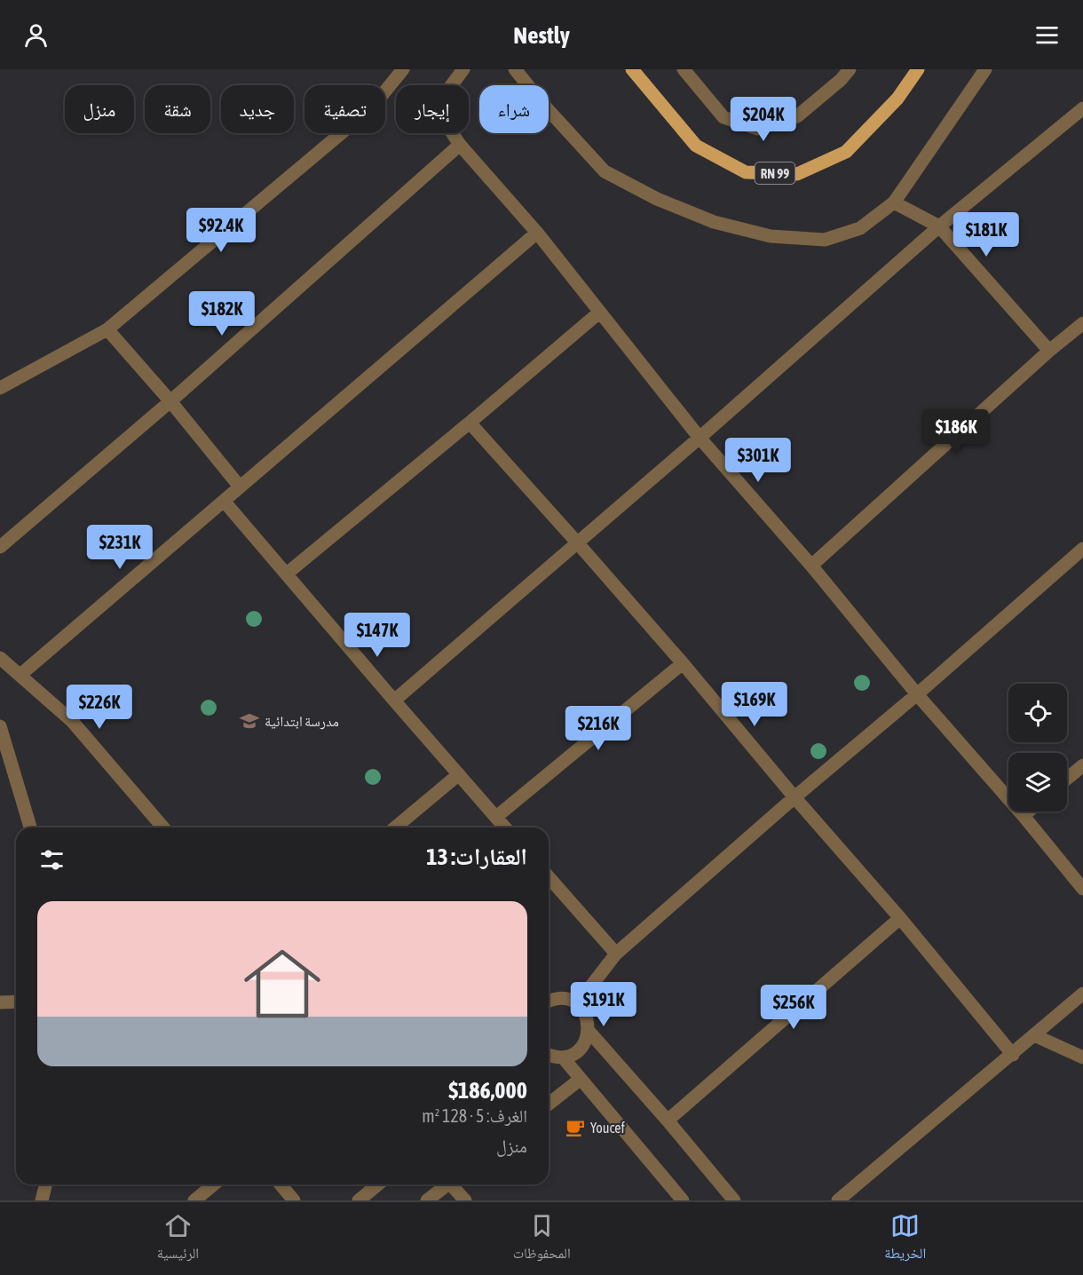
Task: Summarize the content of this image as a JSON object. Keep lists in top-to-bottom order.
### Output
{
  "streets": {
    "main road": ["RN 99"]
  },
  "places": {
    "school or university": ["مدرسة ابتدائية"],
    "cafe": ["Youcef"]
  },
  "page": {
    "header": "Nestly",
    "chip": [
      "شراء",
      "إيجار",
      "تصفية",
      "جديد",
      "شقة",
      "منزل"
    ],
    "price": [
      "$204K",
      "$92.4K",
      "$181K",
      "$182K",
      "$186K",
      "$301K",
      "$231K",
      "$147K",
      "$169K",
      "$226K",
      "$216K",
      "$191K",
      "$256K"
    ],
    "heading": "العقارات: 13",
    "list": [
      {
        "name": "$186,000",
        "note": "الغرف: 5 · 128 m² · منزل"
      }
    ],
    "tabs": ["الخريطة", "المحفوظات", "الرئيسية"]
  }
}
